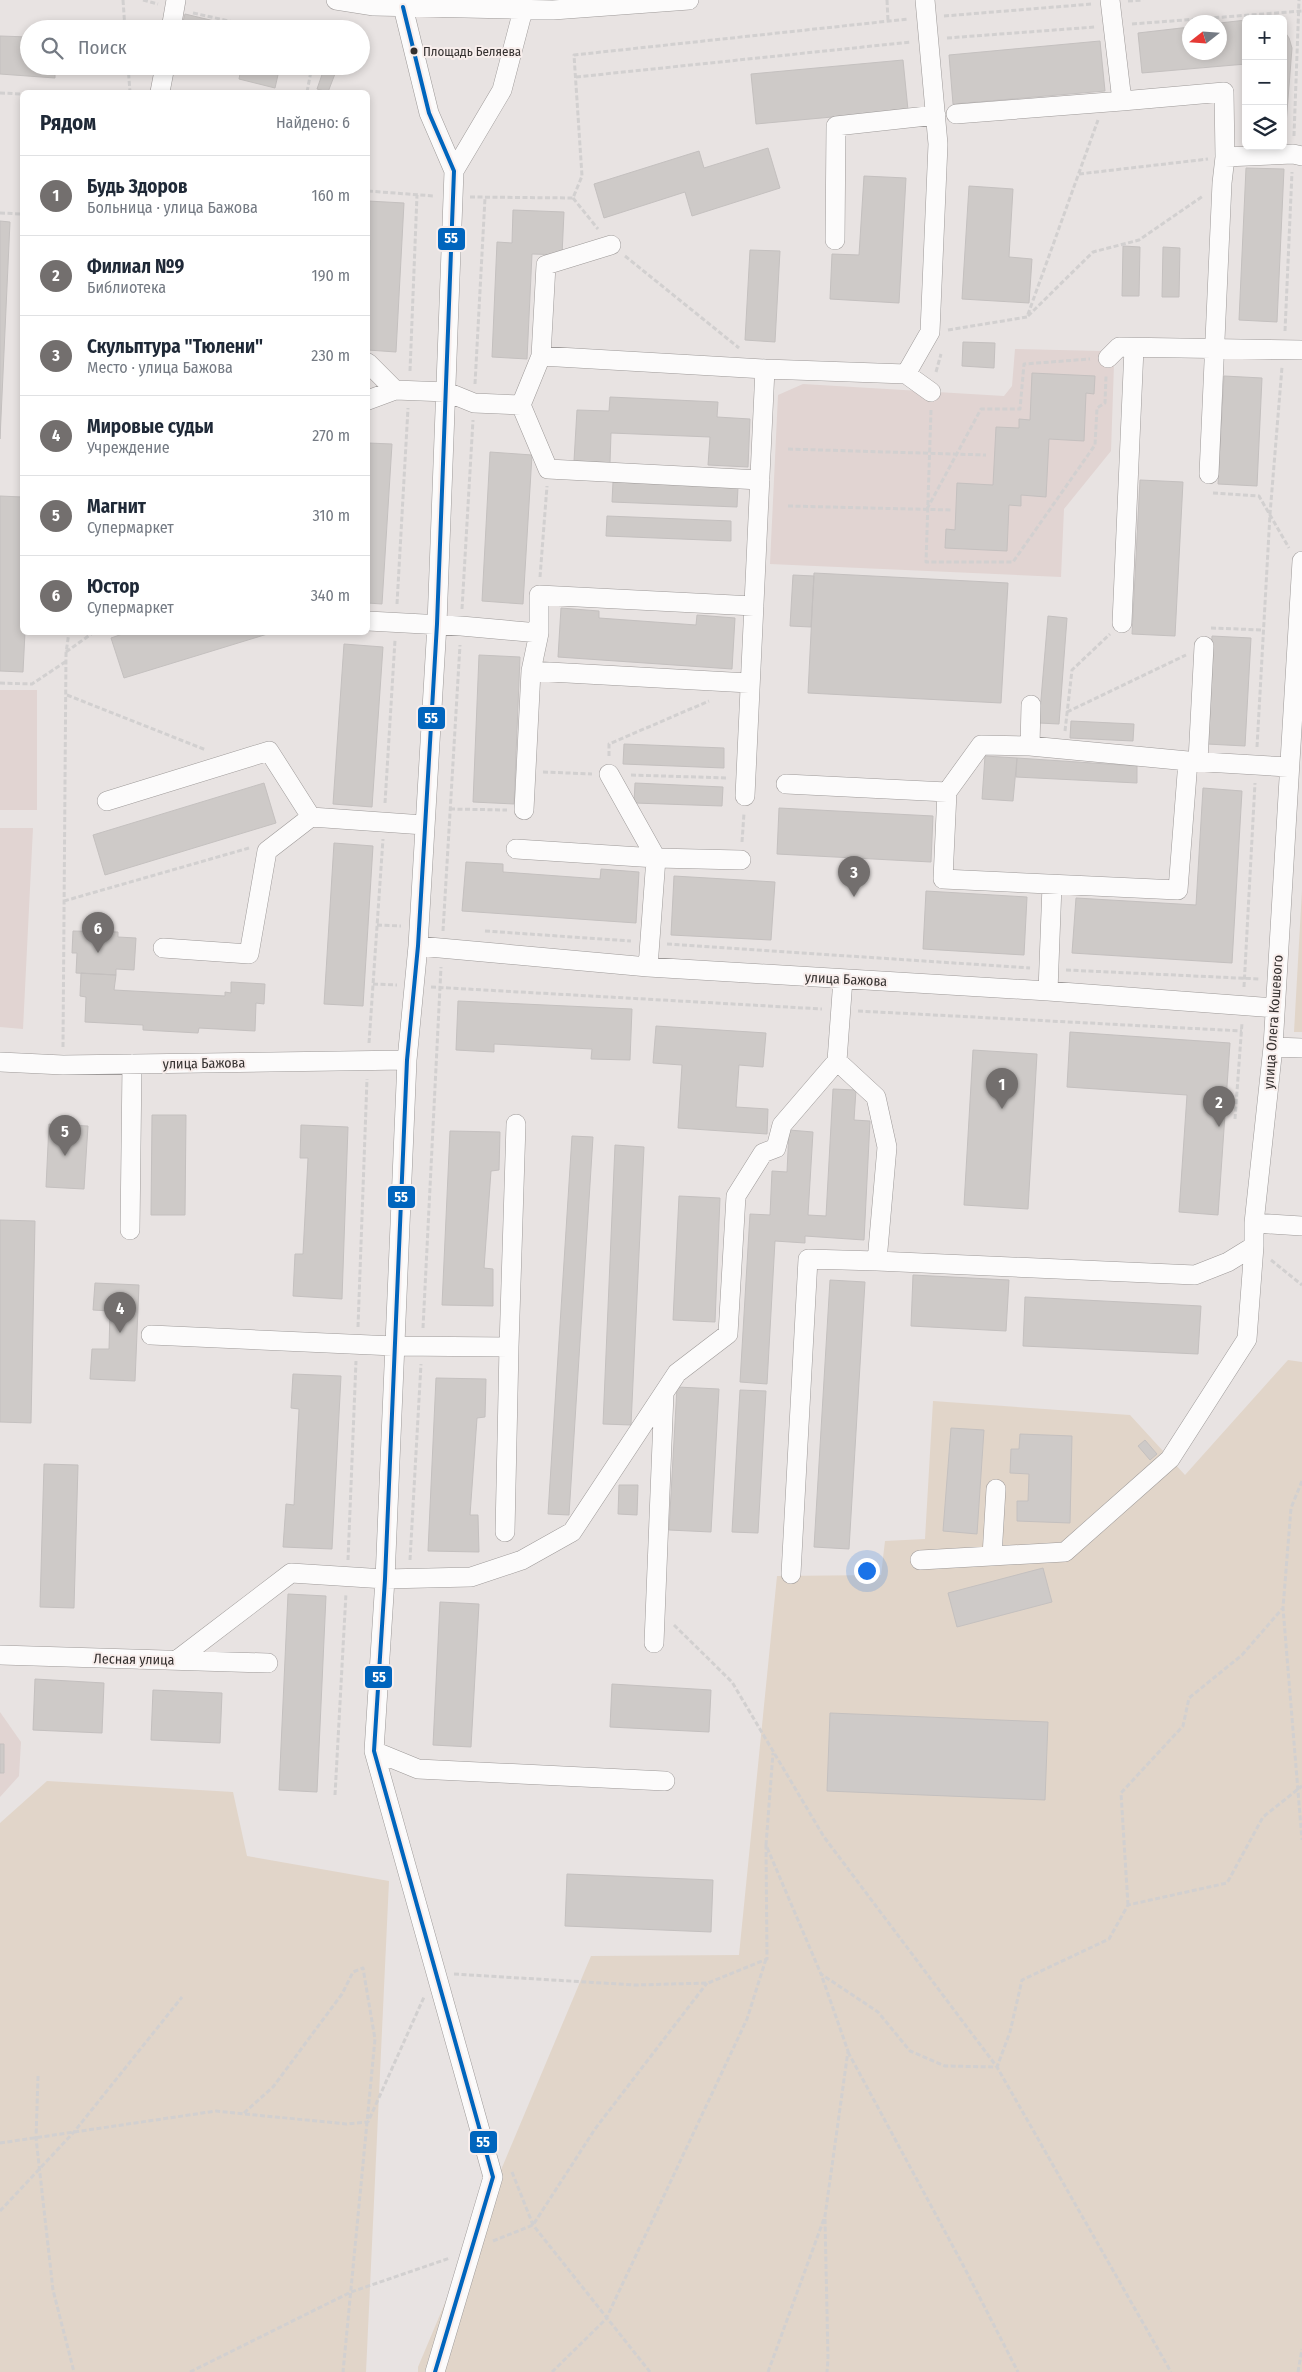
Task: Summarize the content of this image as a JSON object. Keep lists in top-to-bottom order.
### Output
{
  "streets": {
    "street": ["улица Бажова", "улица Олега Кошевого", "Лесная улица"]
  },
  "crossings": [
    ["улица Бажова", "улица Олега Кошевого"]
  ],
  "places": ["Площадь Беляева"],
  "lines": ["transit line 55"],
  "north": "left",
  "page": {
    "map_buttons": ["+", "−"],
    "search": "Поиск",
    "heading": ["Рядом", "Найдено: 6"],
    "list": [
      {
        "mark": "1",
        "name": "Будь Здоров",
        "note": "Больница · улица Бажова",
        "value": "160 m"
      },
      {
        "mark": "2",
        "name": "Филиал №9",
        "note": "Библиотека",
        "value": "190 m"
      },
      {
        "mark": "3",
        "name": "Скульптура \"Тюлени\"",
        "note": "Место · улица Бажова",
        "value": "230 m"
      },
      {
        "mark": "4",
        "name": "Мировые судьи",
        "note": "Учреждение",
        "value": "270 m"
      },
      {
        "mark": "5",
        "name": "Магнит",
        "note": "Супермаркет",
        "value": "310 m"
      },
      {
        "mark": "6",
        "name": "Юстор",
        "note": "Супермаркет",
        "value": "340 m"
      }
    ],
    "pins": [
      "3",
      "6",
      "1",
      "2",
      "5",
      "4"
    ]
  }
}
